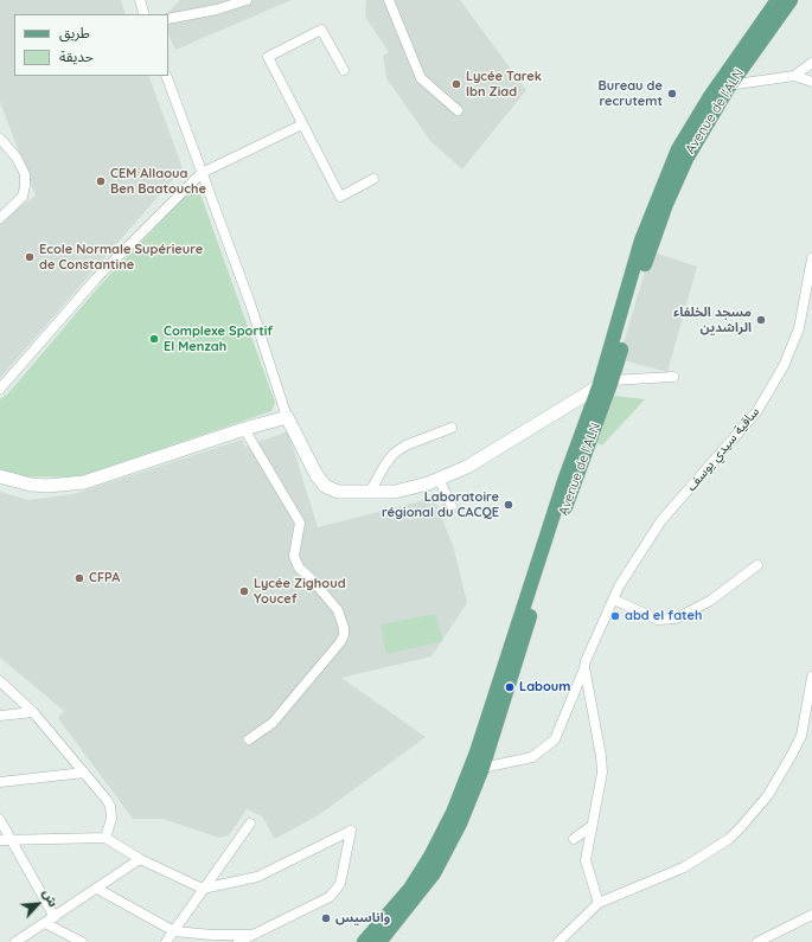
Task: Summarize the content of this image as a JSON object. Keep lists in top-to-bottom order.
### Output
{
  "streets": {
    "main road": ["Avenue de l'ALN"],
    "street": ["ساقية سيدي يوسف"]
  },
  "places": [
    "Lycée Tarek Ibn Ziad",
    "Bureau de recrutemt",
    "CEM Allaoua Ben Baatouche",
    "Ecole Normale Supérieure de Constantine",
    "مسجد الخلفاء الراشدين",
    "Complexe Sportif El Menzah",
    "Laboratoire régional du CACQE",
    "CFPA",
    "Lycée Zighoud Youcef",
    "abd el fateh",
    "Laboum",
    "واناسيس"
  ],
  "legend": ["طريق", "حديقة"],
  "north": "top right"
}
